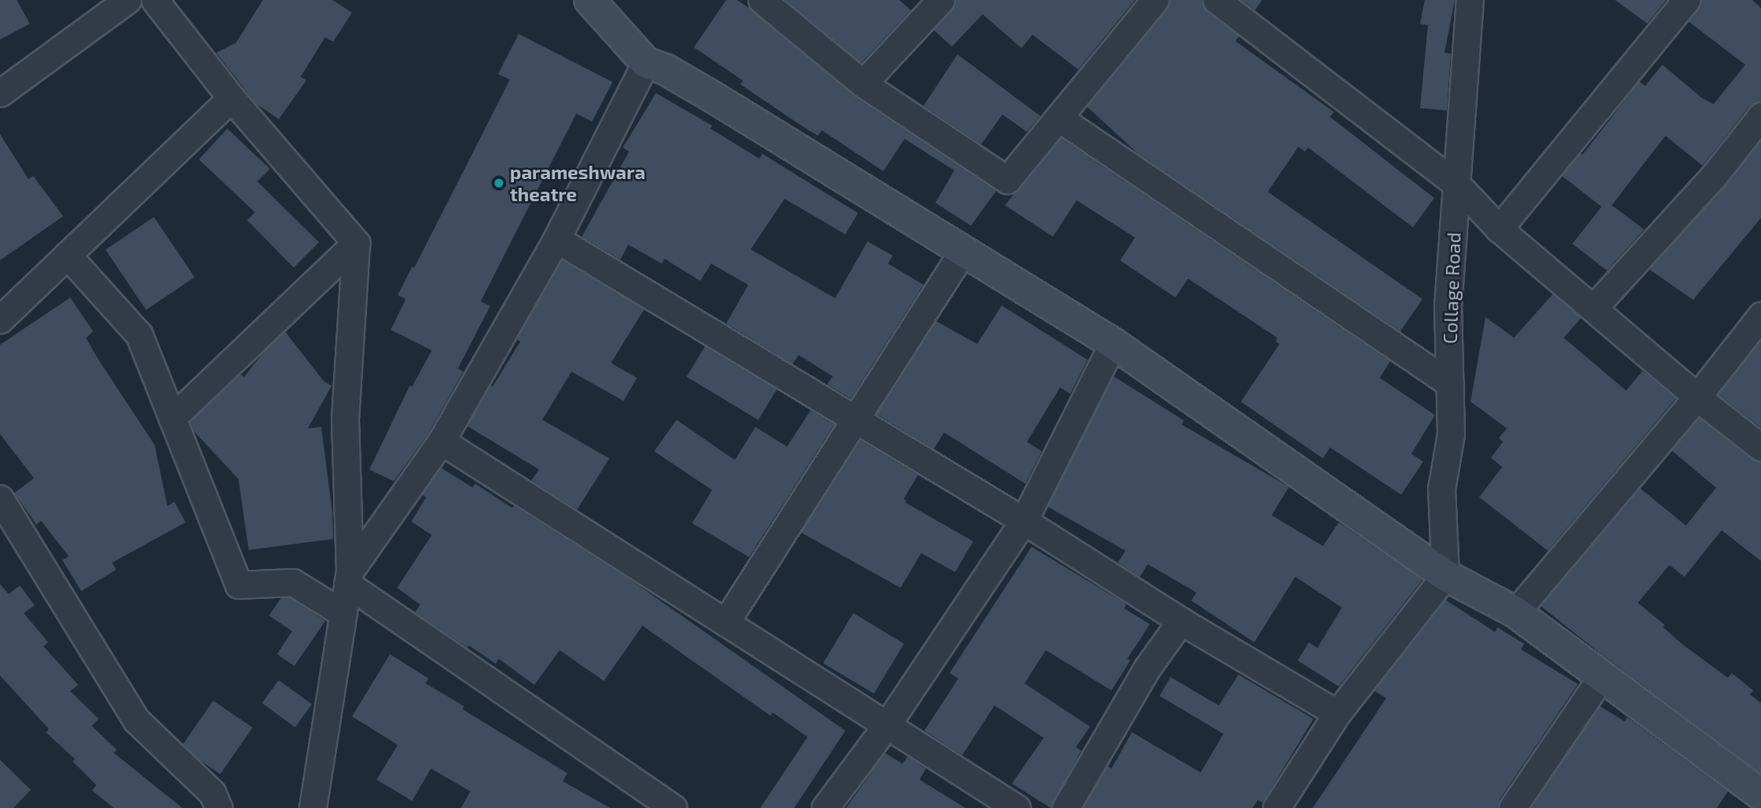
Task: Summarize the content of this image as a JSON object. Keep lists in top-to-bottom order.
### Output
{
  "streets": {
    "street": ["Collage Road"]
  },
  "places": ["parameshwara theatre"]
}
